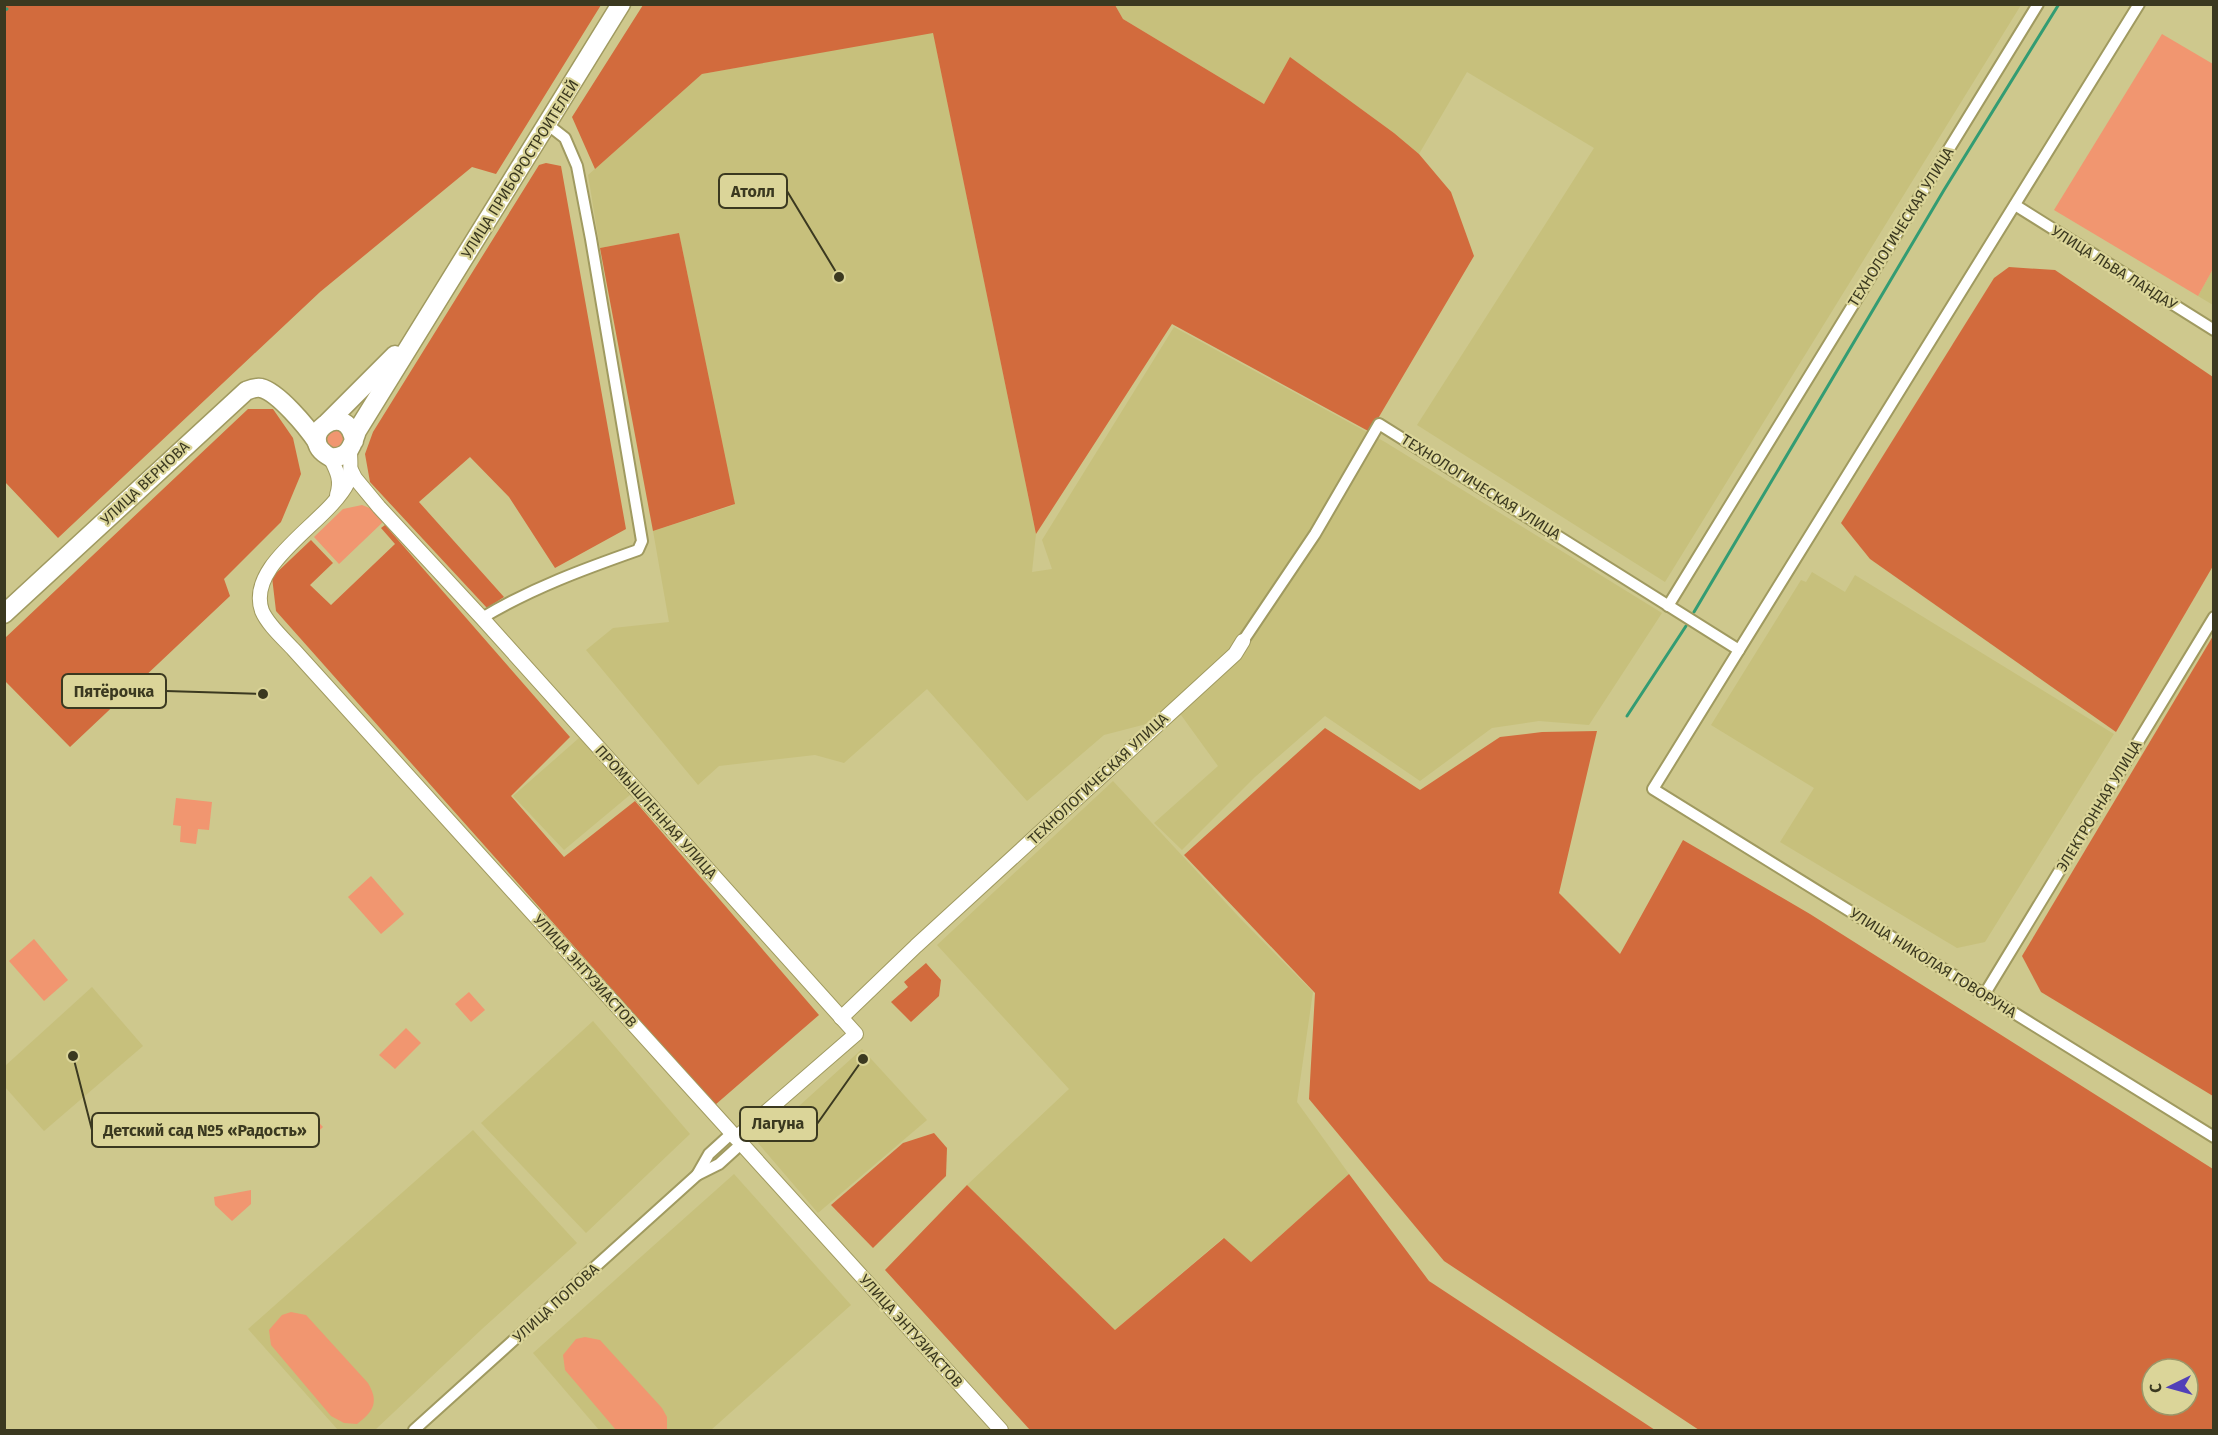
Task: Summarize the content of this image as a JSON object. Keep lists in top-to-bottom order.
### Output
{
  "streets": {
    "main road": ["УЛИЦА ПРИБОРОСТРОИТЕЛЕЙ", "УЛИЦА ВЕРНОВА"],
    "street": [
      "ТЕХНОЛОГИЧЕСКАЯ УЛИЦА",
      "УЛИЦА ЛЬВА ЛАНДАУ",
      "ЭЛЕКТРОННАЯ УЛИЦА",
      "ПРОМЫШЛЕННАЯ УЛИЦА",
      "УЛИЦА НИКОЛАЯ ГОВОРУНА",
      "УЛИЦА ЭНТУЗИАСТОВ",
      "УЛИЦА ПОПОВА"
    ]
  },
  "crossings": [
    ["УЛИЦА ПРИБОРОСТРОИТЕЛЕЙ", "УЛИЦА ВЕРНОВА"],
    ["УЛИЦА ПРИБОРОСТРОИТЕЛЕЙ", "УЛИЦА ЭНТУЗИАСТОВ"],
    ["ТЕХНОЛОГИЧЕСКАЯ УЛИЦА", "ПРОМЫШЛЕННАЯ УЛИЦА"],
    ["УЛИЦА ВЕРНОВА", "УЛИЦА ЭНТУЗИАСТОВ"],
    ["ЭЛЕКТРОННАЯ УЛИЦА", "УЛИЦА НИКОЛАЯ ГОВОРУНА"],
    ["ПРОМЫШЛЕННАЯ УЛИЦА", "УЛИЦА ЭНТУЗИАСТОВ"],
    ["ПРОМЫШЛЕННАЯ УЛИЦА", "УЛИЦА ПОПОВА"],
    ["УЛИЦА ЭНТУЗИАСТОВ", "УЛИЦА ПОПОВА"]
  ],
  "places": [
    "Атолл",
    "Пятёрочка",
    "Детский сад №5 «Радость»",
    "Лагуна"
  ],
  "north": "left"
}
